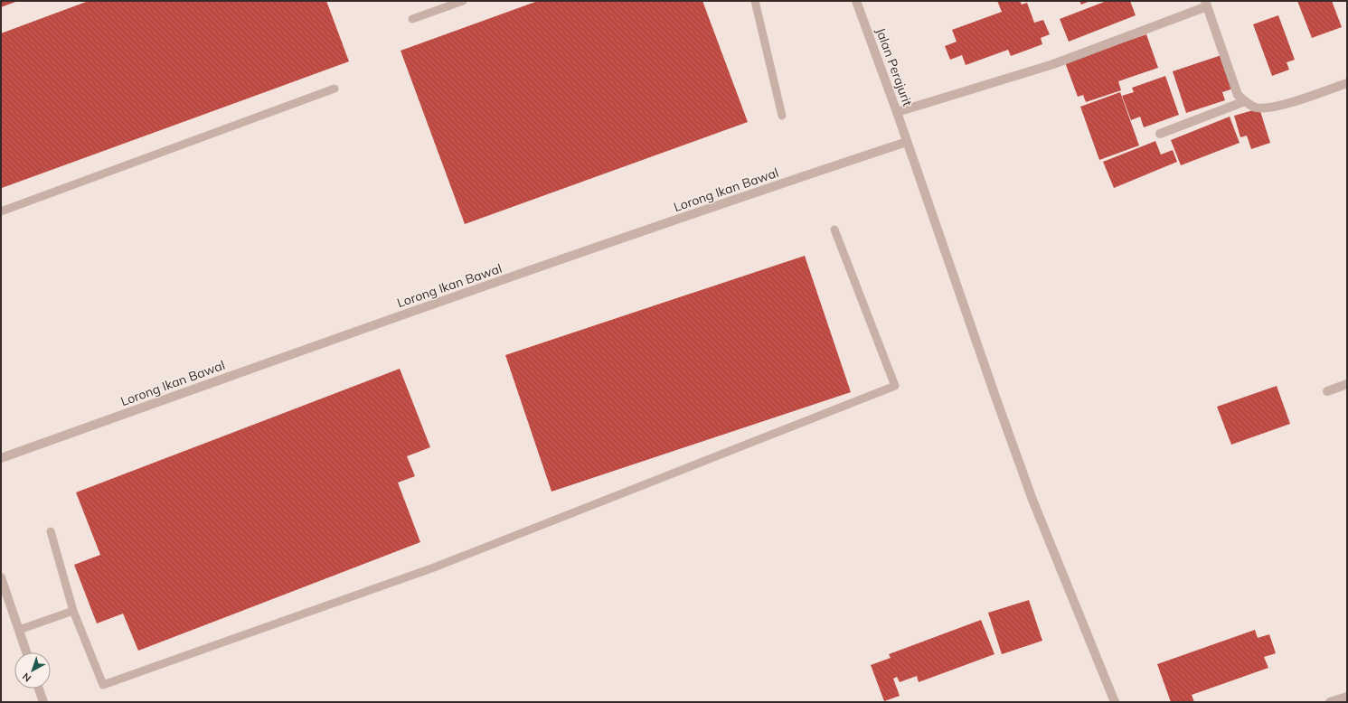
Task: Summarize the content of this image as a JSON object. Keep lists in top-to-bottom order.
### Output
{
  "streets": {
    "street": ["Jalan Perajurit", "Lorong Ikan Bawal"]
  },
  "crossings": [
    ["Jalan Perajurit", "Lorong Ikan Bawal"]
  ],
  "north": "bottom left"
}
